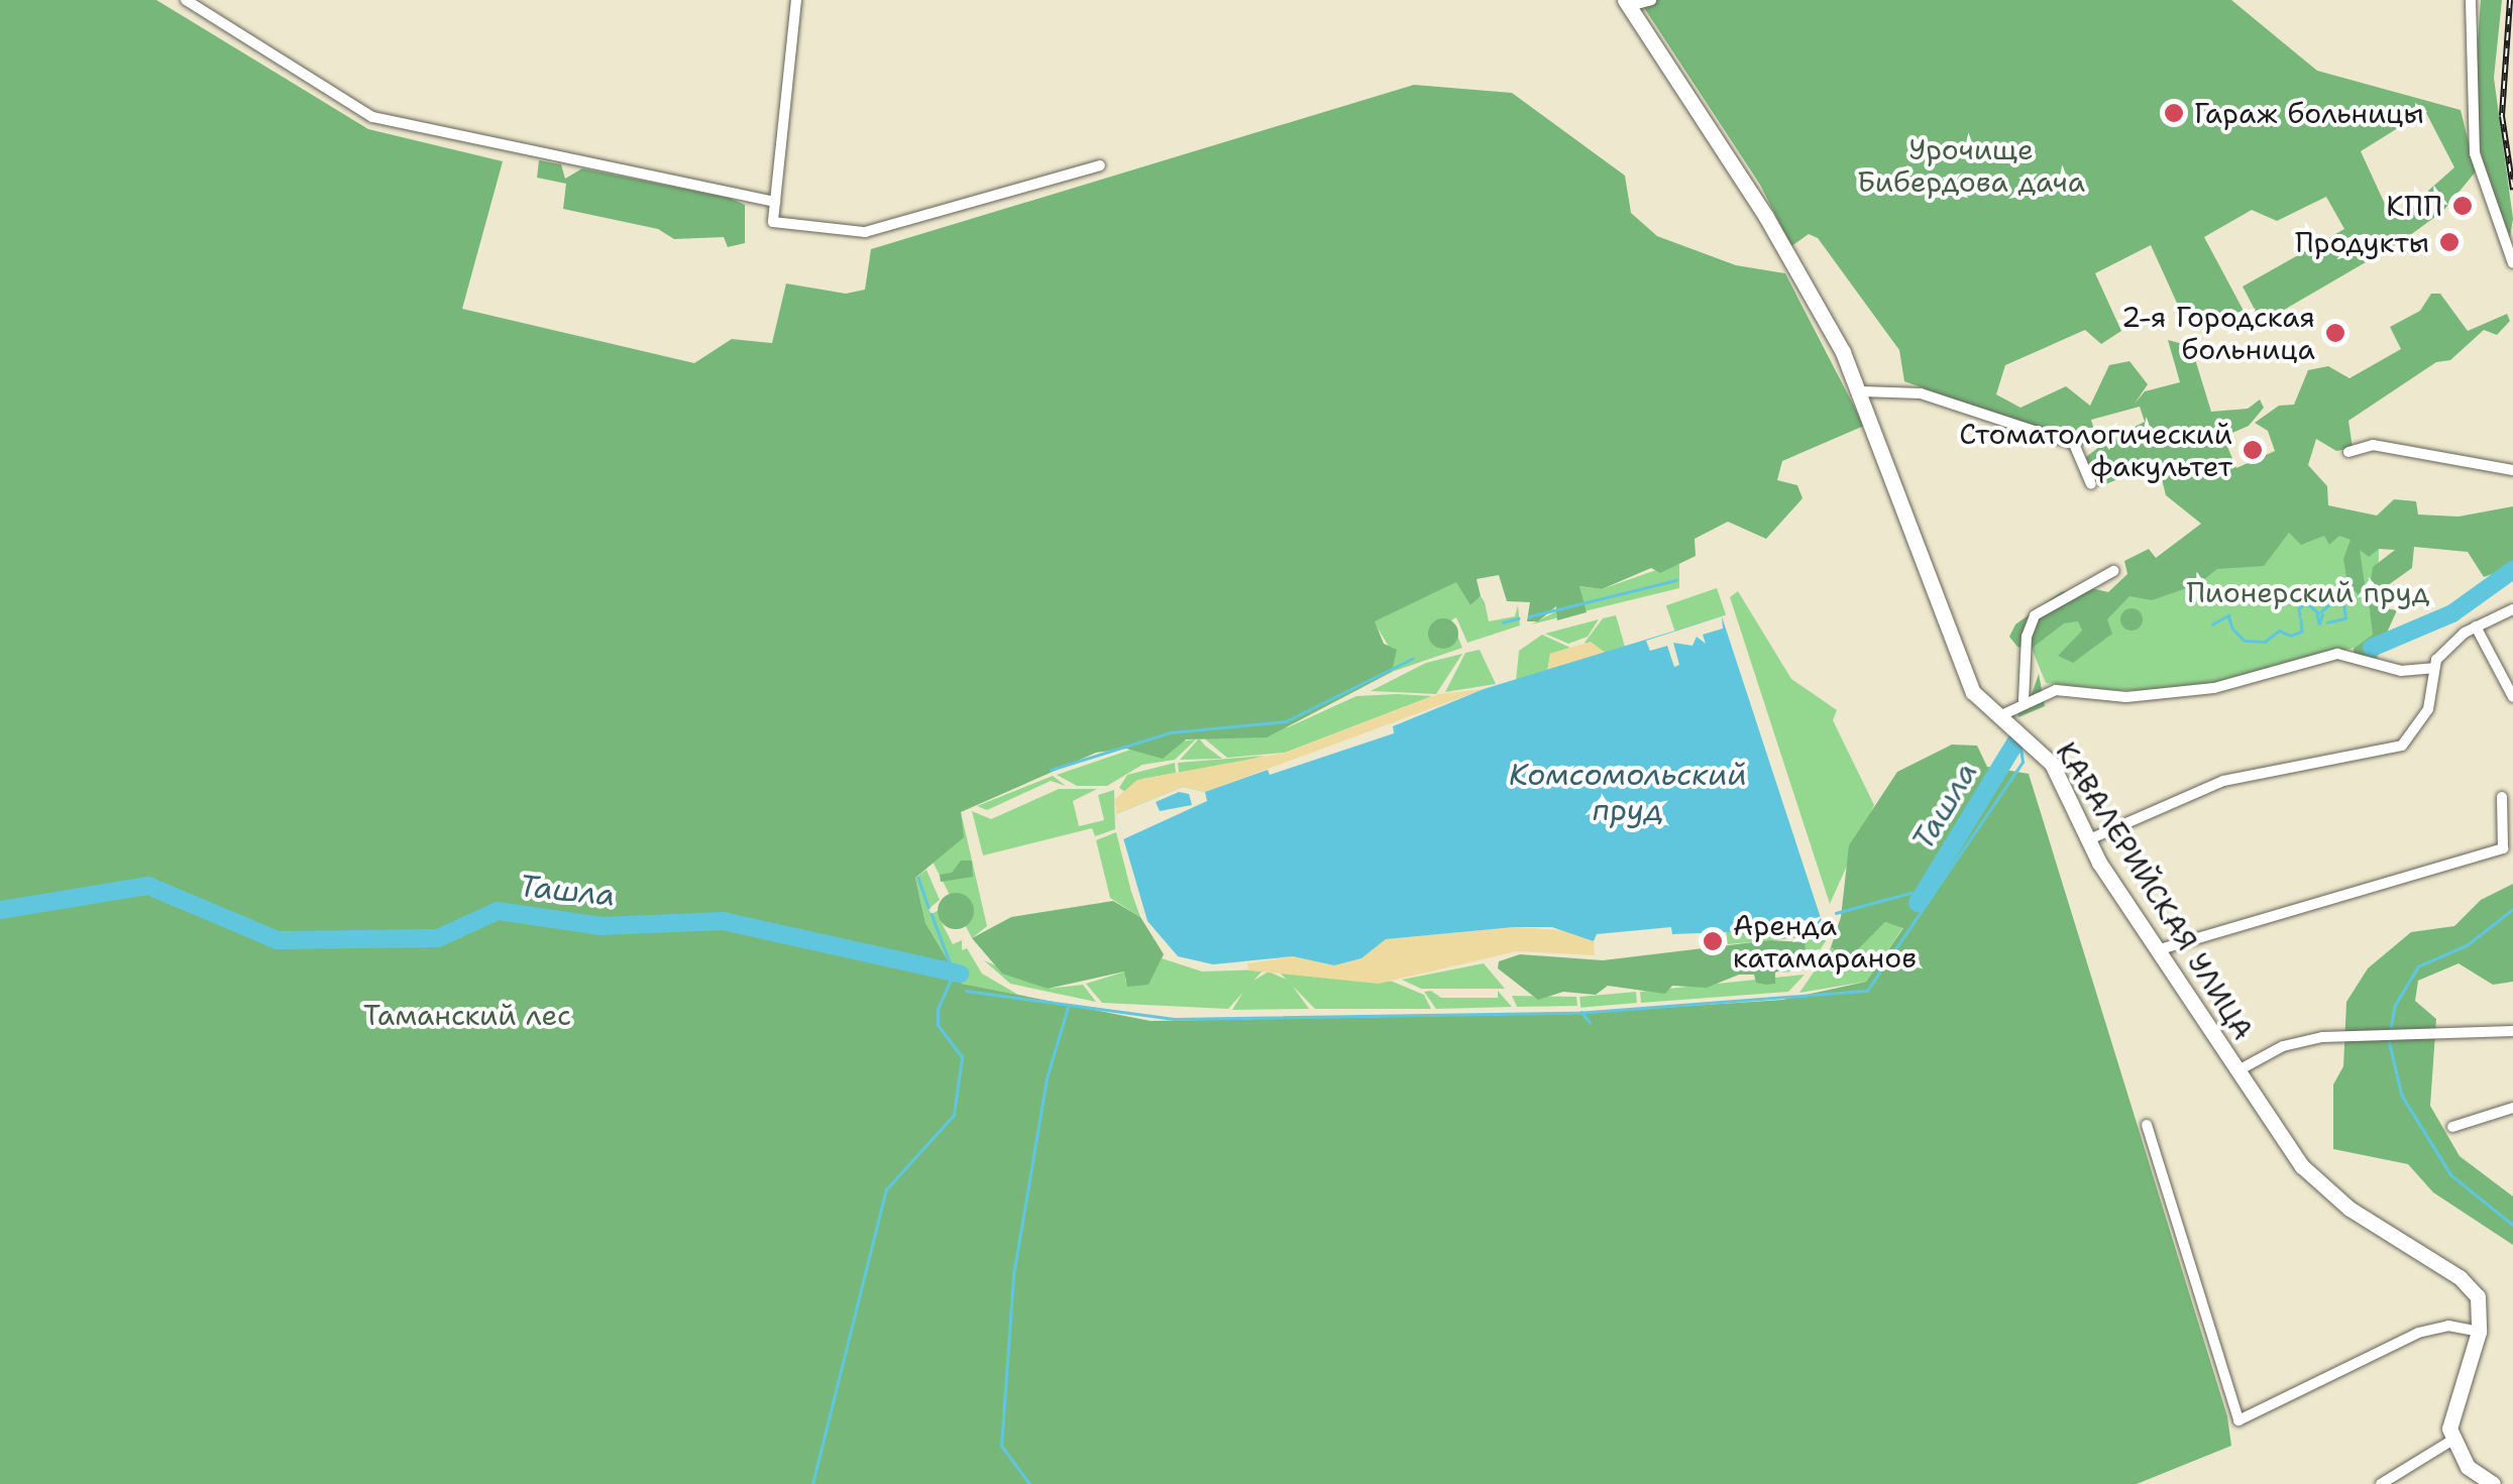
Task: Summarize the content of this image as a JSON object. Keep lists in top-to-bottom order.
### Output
{
  "streets": {
    "street": ["КАВАЛЕРИЙСКАЯ УЛИЦА"]
  },
  "water": ["Комсомольский пруд", "Ташла"],
  "parks": ["Урочище Бибердова дача", "Пионерский пруд", "Таманский лес"],
  "places": [
    "Гараж больницы",
    "КПП",
    "Продукты",
    "2-я Городская больница",
    "Стоматологический факультет",
    "Аренда катамаранов"
  ]
}
